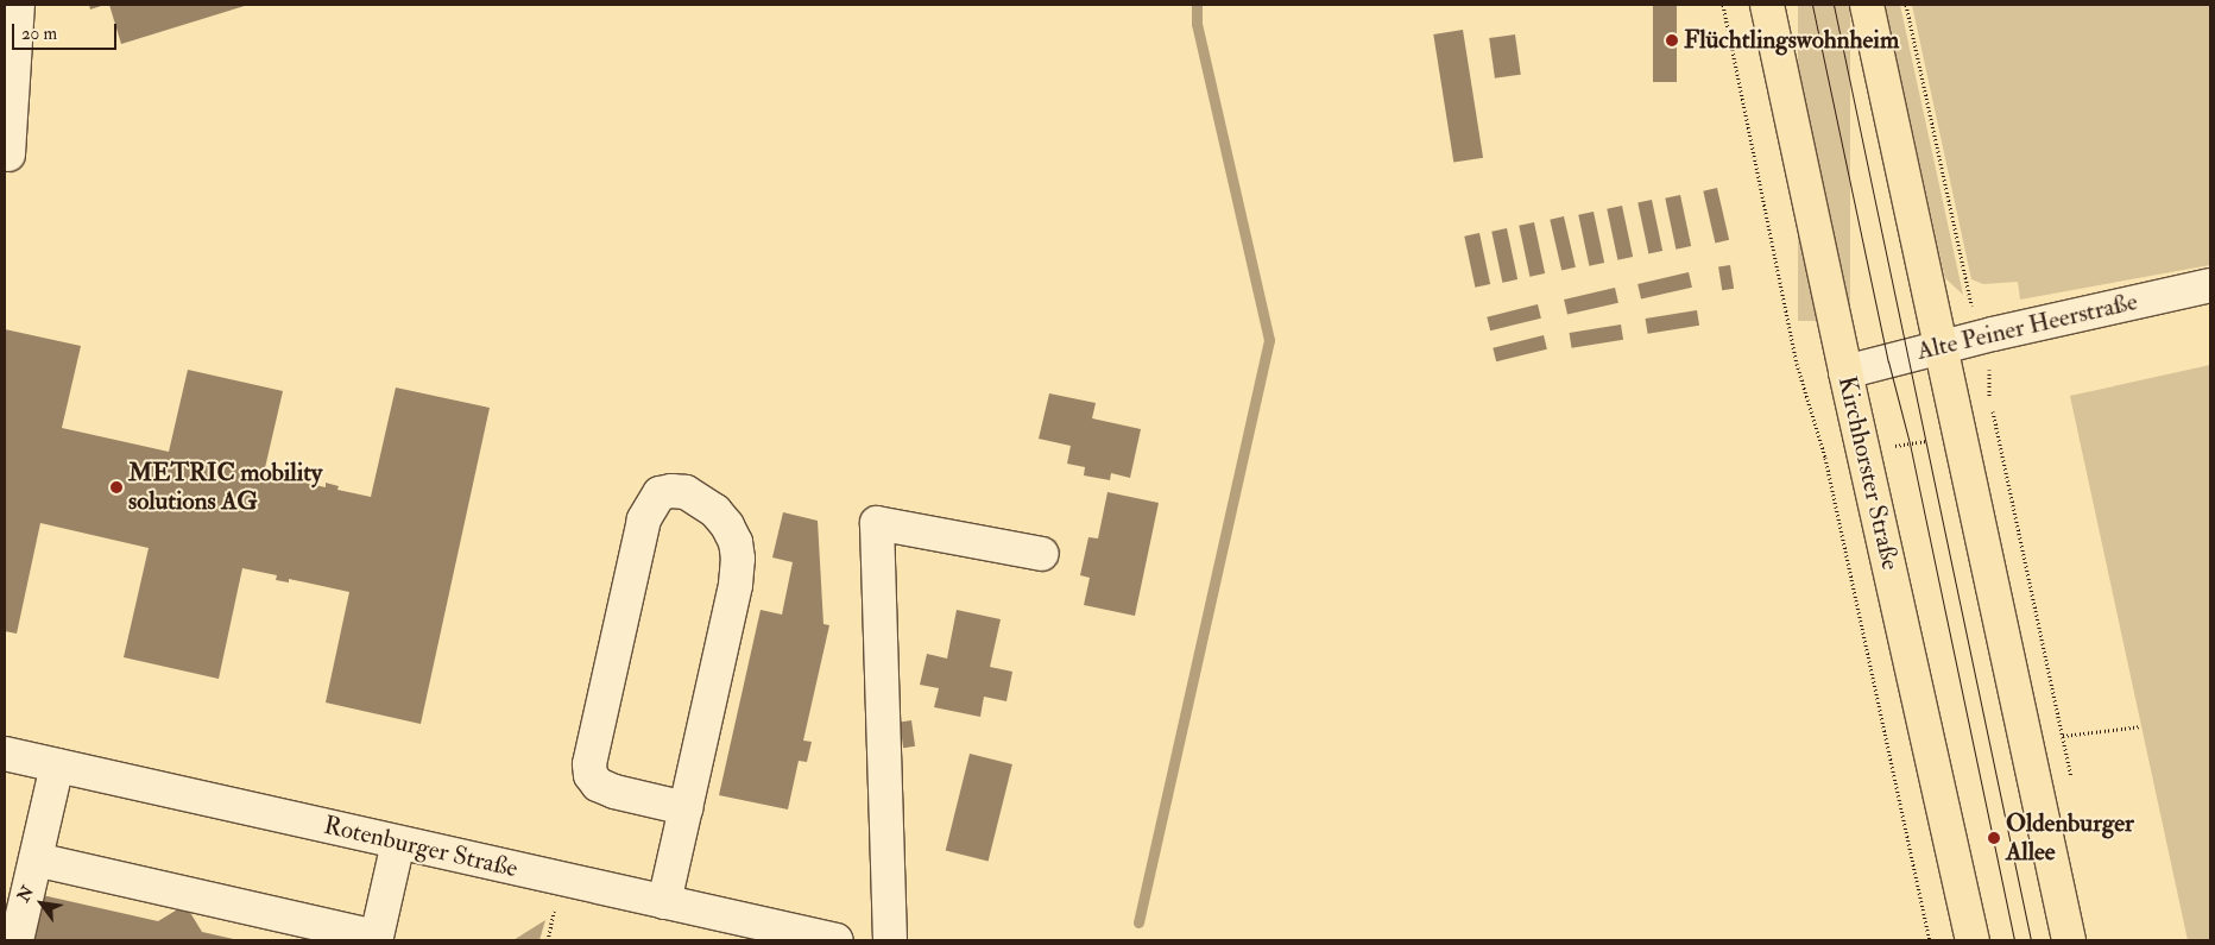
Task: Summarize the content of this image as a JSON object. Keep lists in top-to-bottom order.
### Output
{
  "streets": {
    "main road": ["Kirchhorster Straße"],
    "street": ["Alte Peiner Heerstraße", "Rotenburger Straße"]
  },
  "crossings": [
    ["Alte Peiner Heerstraße", "Kirchhorster Straße"]
  ],
  "places": ["Flüchtlingswohnheim", "METRIC mobility solutions AG", "Oldenburger Allee"],
  "scale_bar": "20 m",
  "north": "top left"
}
